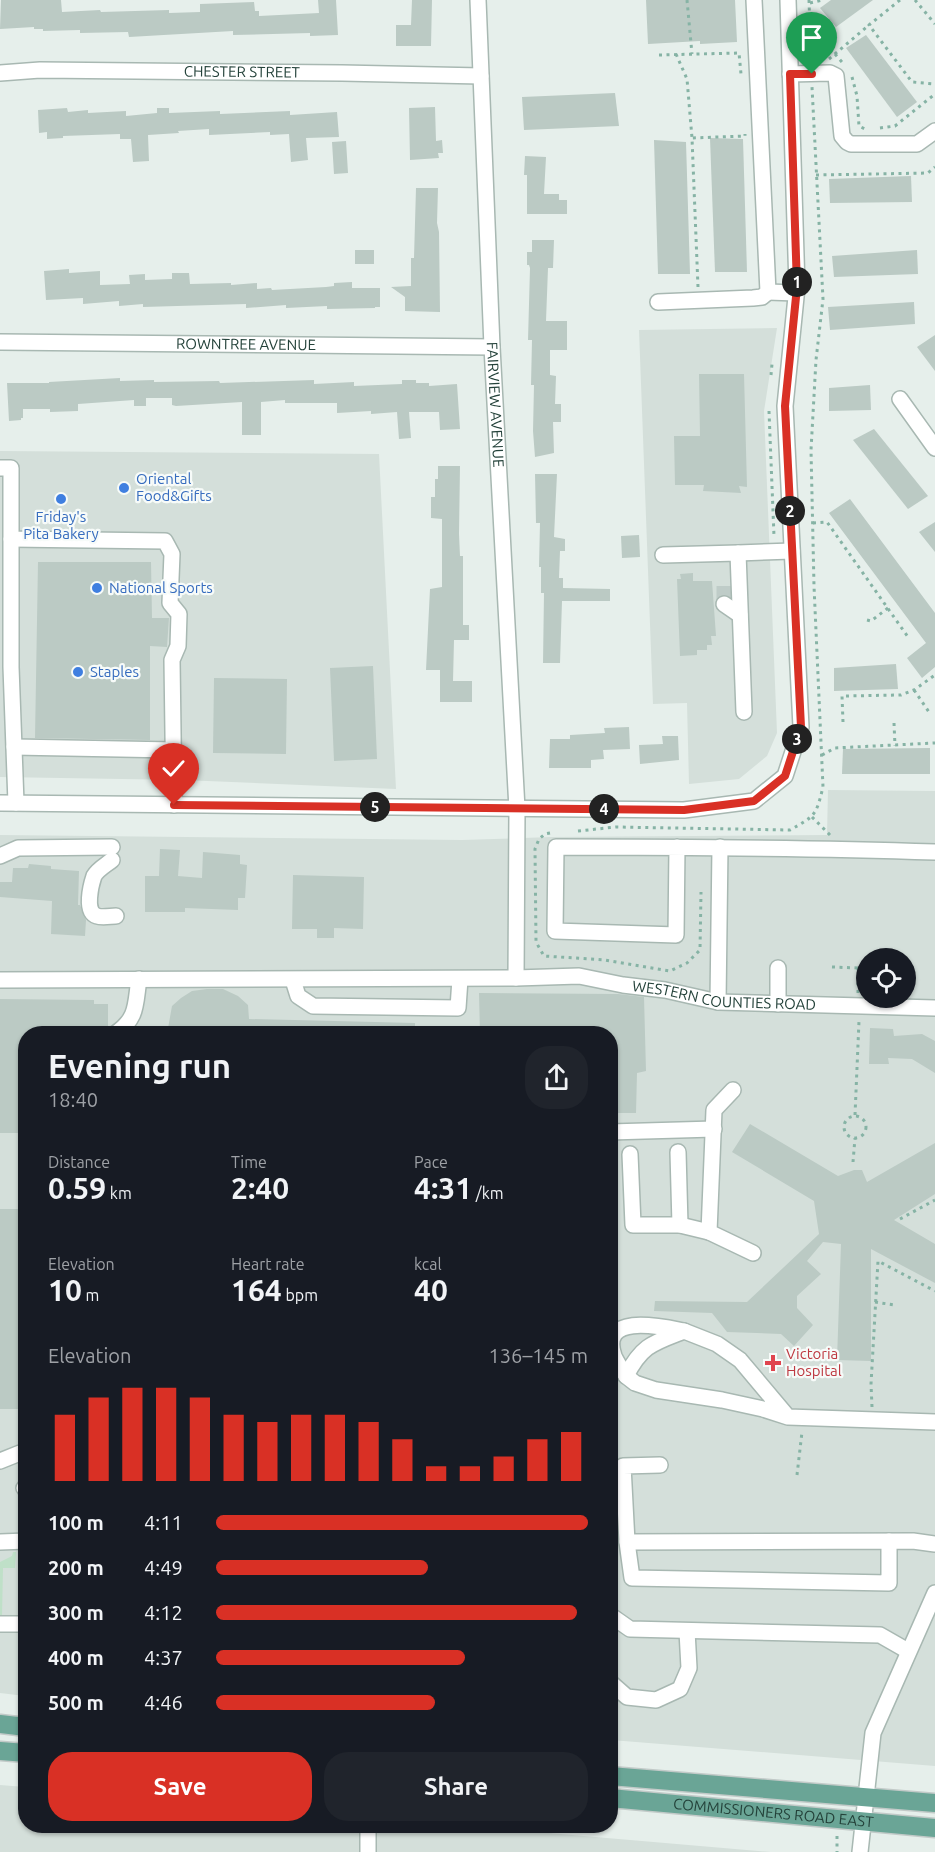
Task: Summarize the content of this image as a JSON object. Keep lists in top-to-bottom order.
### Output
{
  "streets": {
    "main road": ["COMMISSIONERS ROAD EAST"],
    "street": [
      "CHESTER STREET",
      "ROWNTREE AVENUE",
      "FAIRVIEW AVENUE",
      "WESTERN COUNTIES ROAD"
    ]
  },
  "crossings": [
    ["CHESTER STREET", "FAIRVIEW AVENUE"],
    ["ROWNTREE AVENUE", "FAIRVIEW AVENUE"],
    ["FAIRVIEW AVENUE", "WESTERN COUNTIES ROAD"]
  ],
  "places": {
    "other": [
      "Oriental Food&Gifts",
      "Friday's Pita Bakery",
      "National Sports",
      "Staples"
    ],
    "health": ["Victoria Hospital"]
  },
  "page": {
    "pins": [
      "1",
      "2",
      "3",
      "5",
      "4"
    ],
    "heading": ["Evening run", "18:40"],
    "stats": [
      ["Distance", "0.59 km"],
      ["Time", "2:40"],
      ["Pace", "4:31 /km"],
      ["Elevation", "10 m"],
      ["Heart rate", "164 bpm"],
      ["kcal", "40"]
    ],
    "chart": ["Elevation", "136–145 m"],
    "list": [
      {
        "name": "100 m",
        "note": "4:11"
      },
      {
        "name": "200 m",
        "note": "4:49"
      },
      {
        "name": "300 m",
        "note": "4:12"
      },
      {
        "name": "400 m",
        "note": "4:37"
      },
      {
        "name": "500 m",
        "note": "4:46"
      }
    ],
    "buttons": ["Save", "Share"]
  }
}
